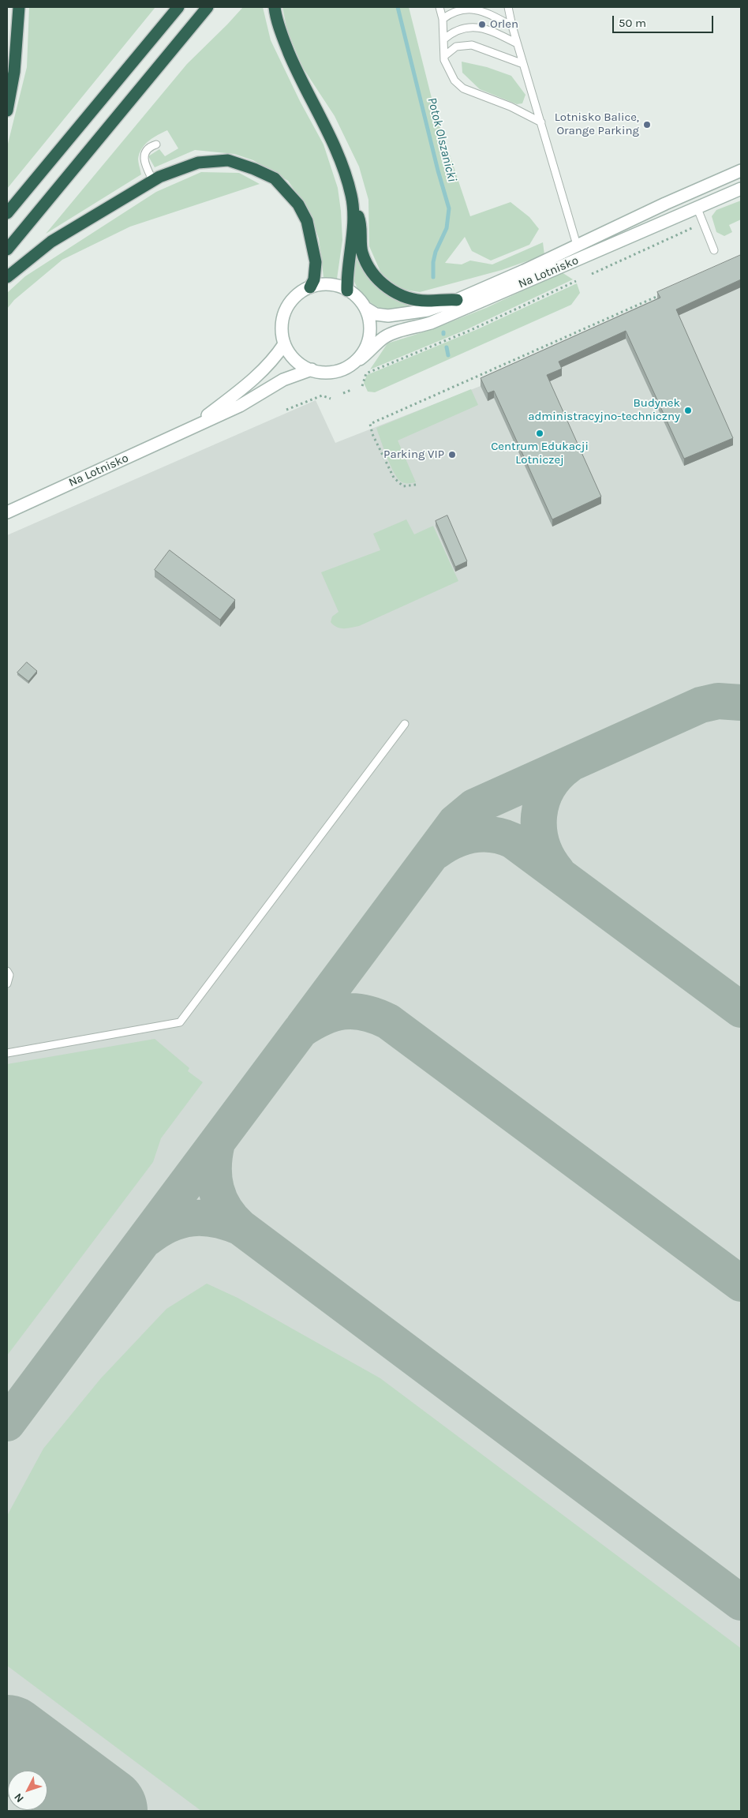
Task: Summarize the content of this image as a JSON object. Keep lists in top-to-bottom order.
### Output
{
  "streets": {
    "main road": ["Na Lotnisko"]
  },
  "water": ["Potok Olszanicki"],
  "places": [
    "Orlen",
    "Lotnisko Balice, Orange Parking",
    "Budynek administracyjno-techniczny",
    "Centrum Edukacji Lotniczej",
    "Parking VIP"
  ],
  "scale_bar": "50 m",
  "north": "bottom left"
}
